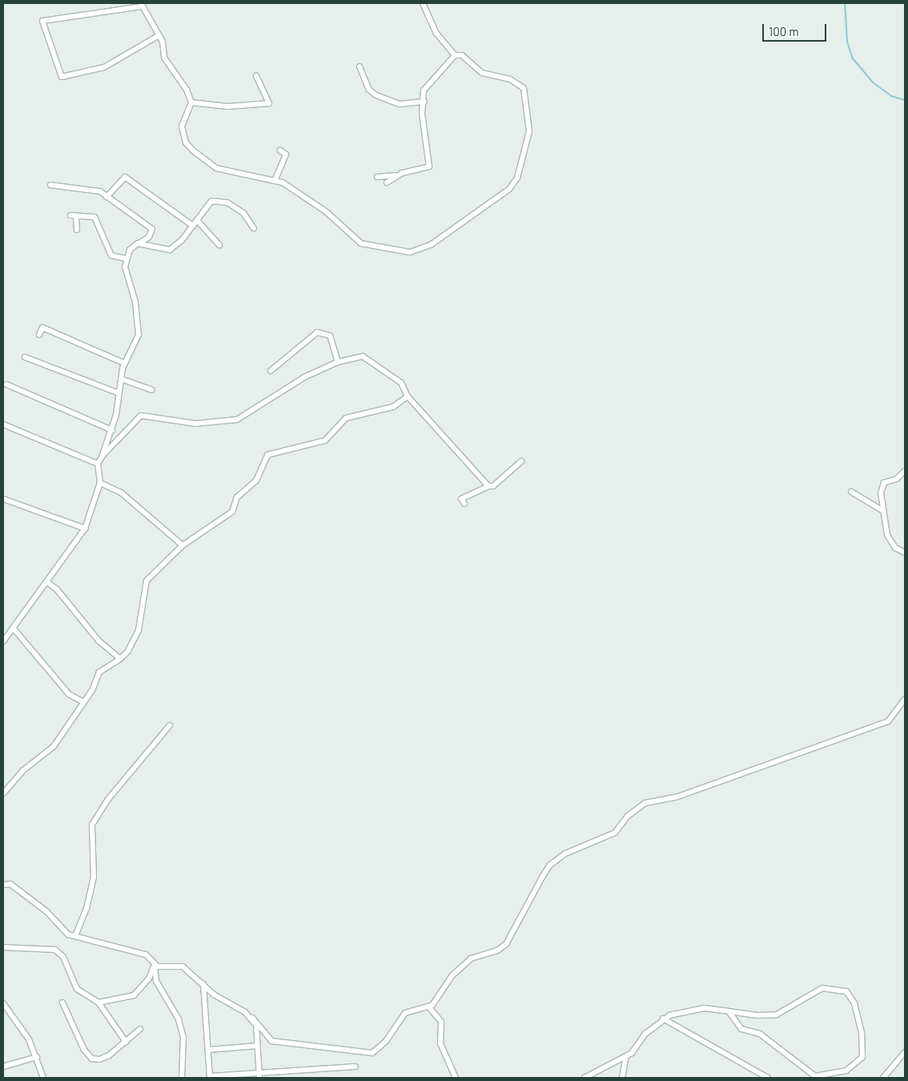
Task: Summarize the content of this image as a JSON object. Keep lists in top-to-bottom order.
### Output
{
  "scale_bar": "100 m"
}
